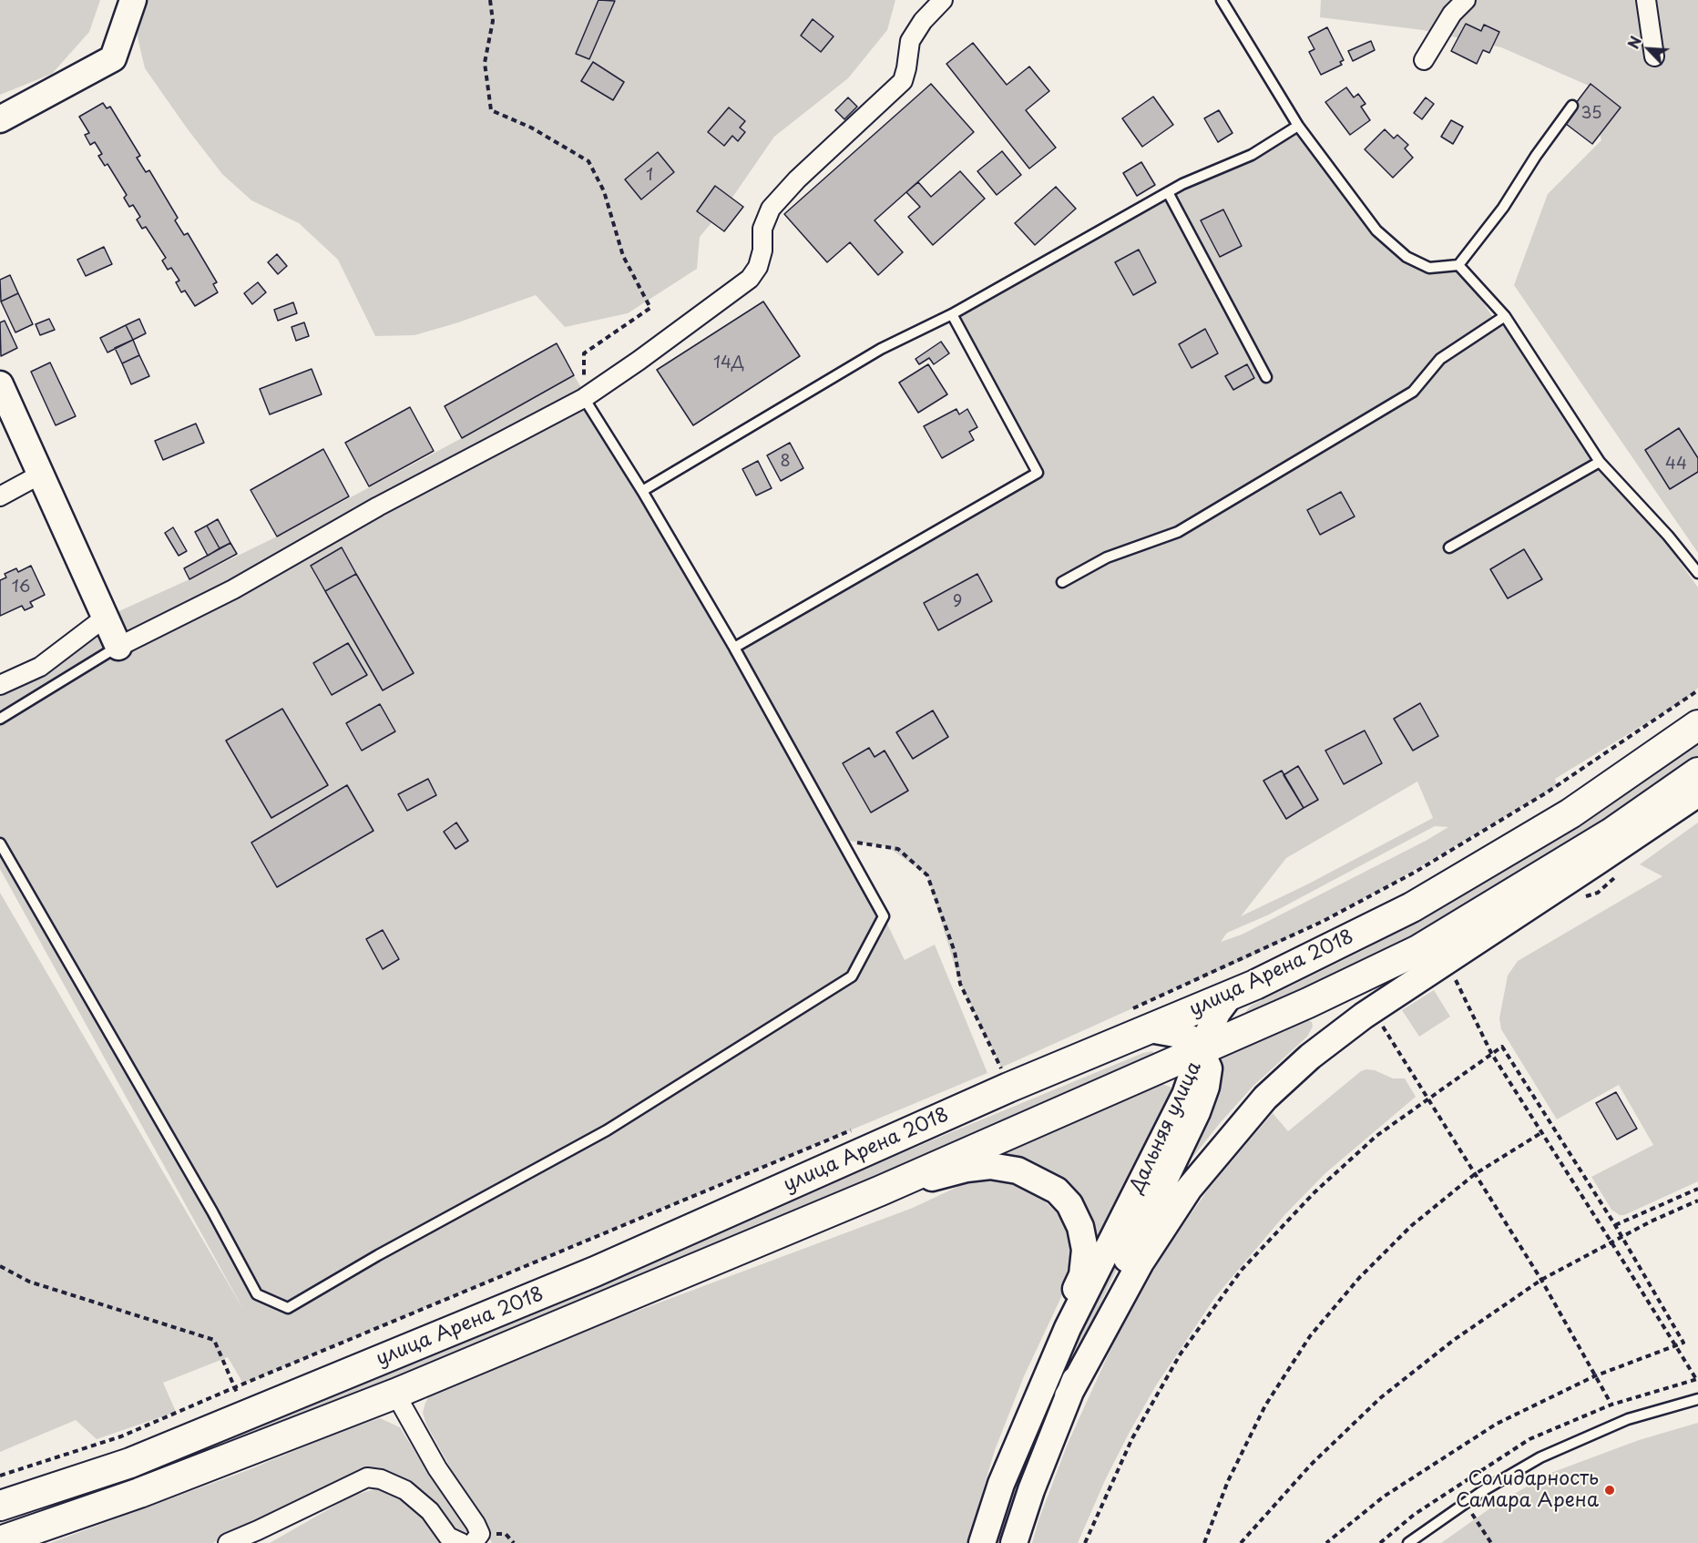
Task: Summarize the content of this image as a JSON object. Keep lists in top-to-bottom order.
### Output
{
  "streets": {
    "main road": ["улица Арена 2018", "Дальняя улица"]
  },
  "crossings": [
    ["улица Арена 2018", "Дальняя улица"]
  ],
  "places": ["Солидарность Самара Арена"],
  "house_numbers": [
    "35",
    "1",
    "14Д",
    "8",
    "44",
    "16",
    "9"
  ],
  "north": "top left"
}
